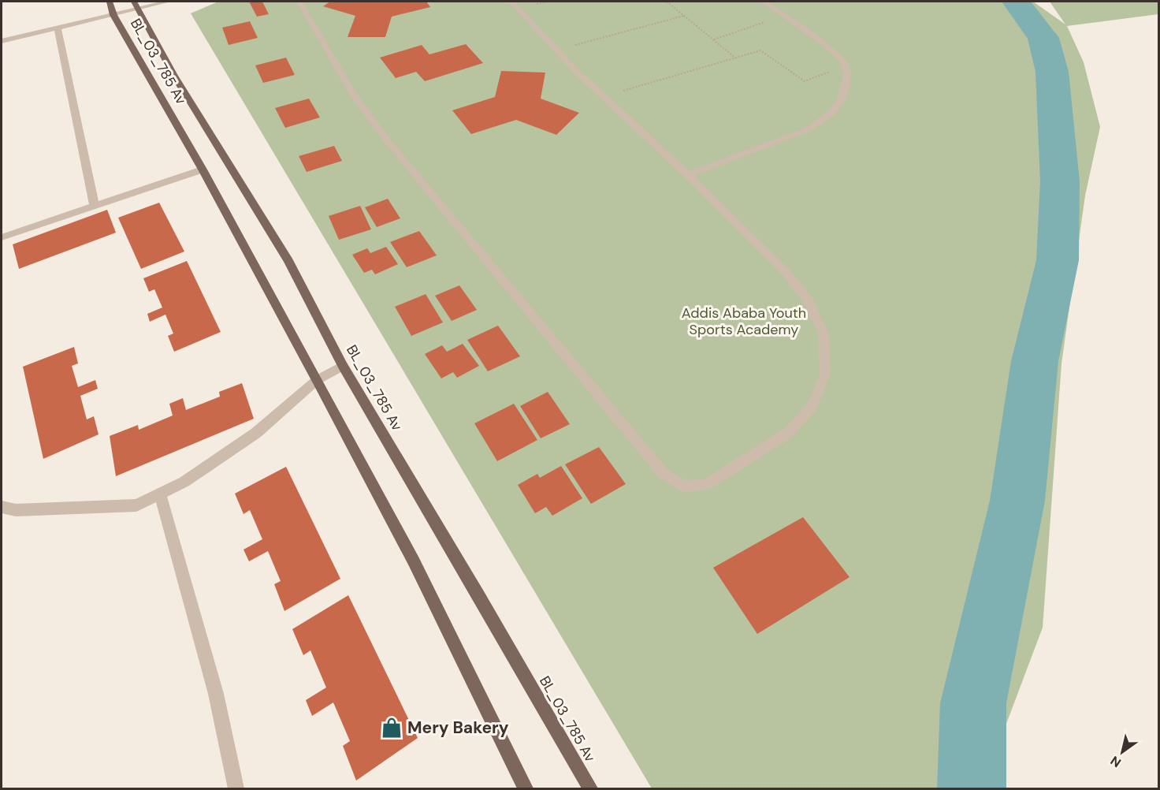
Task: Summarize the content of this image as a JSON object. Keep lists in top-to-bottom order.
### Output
{
  "streets": {
    "main road": ["BL_03_785 Av"]
  },
  "parks": ["Addis Ababa Youth Sports Academy"],
  "places": {
    "shop": ["Mery Bakery"]
  },
  "north": "bottom left"
}
